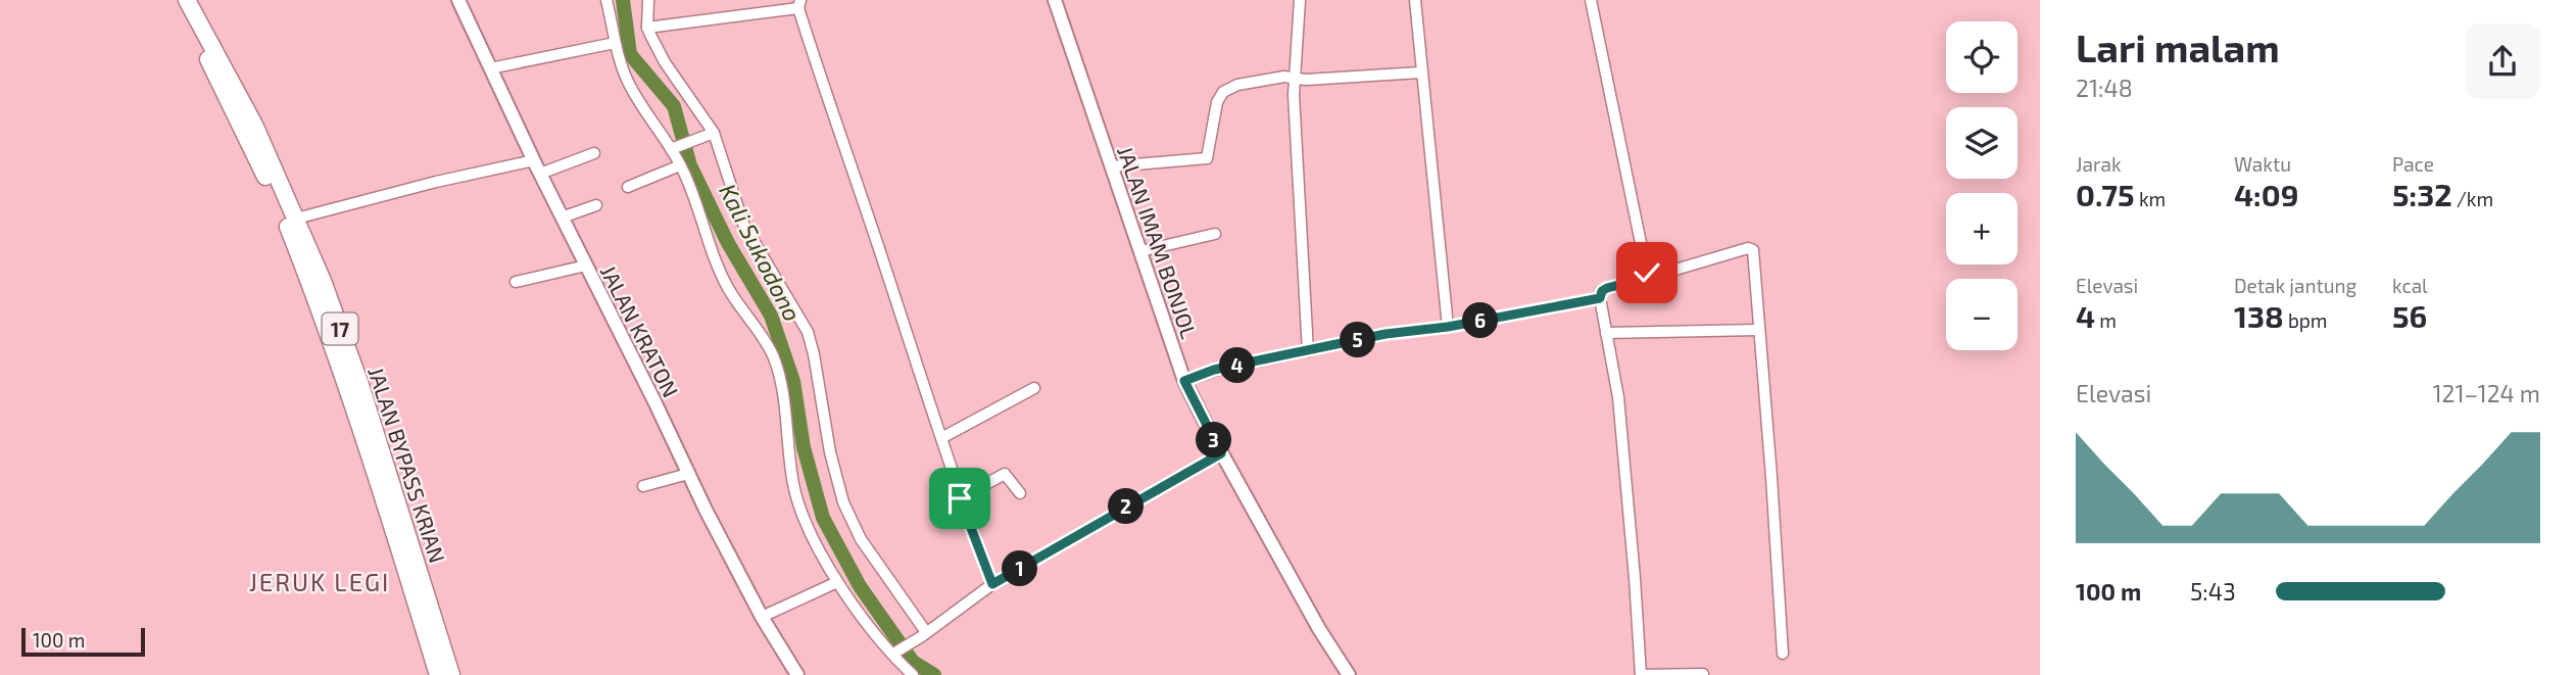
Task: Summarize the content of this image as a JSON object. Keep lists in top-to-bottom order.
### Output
{
  "streets": {
    "highway": ["17", "JALAN BYPASS KRIAN"],
    "street": ["JALAN IMAM BONJOL", "JALAN KRATON"]
  },
  "districts": ["JERUK LEGI"],
  "water": ["Kali Sukodono"],
  "scale_bar": "100 m",
  "page": {
    "heading": ["Lari malam", "21:48"],
    "map_buttons": ["+", "−"],
    "stats": [
      ["Jarak", "0.75 km"],
      ["Waktu", "4:09"],
      ["Pace", "5:32 /km"],
      ["Elevasi", "4 m"],
      ["Detak jantung", "138 bpm"],
      ["kcal", "56"]
    ],
    "pins": [
      "6",
      "5",
      "4",
      "3",
      "2",
      "1"
    ],
    "chart": ["Elevasi", "121–124 m"],
    "list": [
      {
        "name": "100 m",
        "note": "5:43"
      }
    ],
    "scale": "100 m"
  }
}
